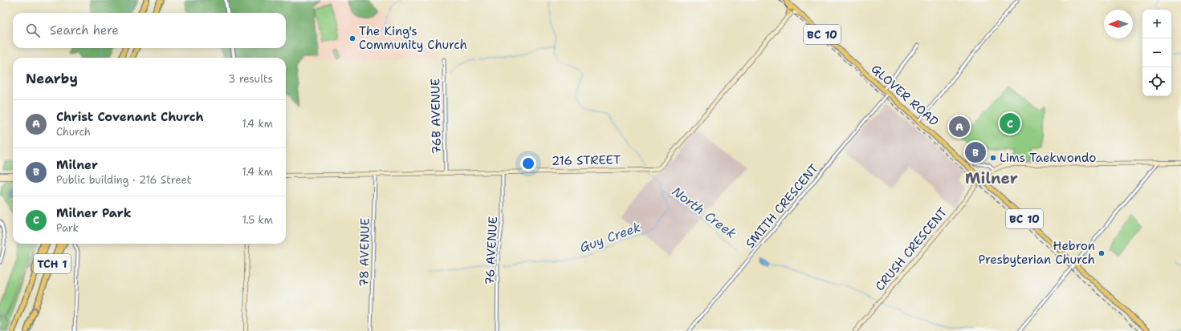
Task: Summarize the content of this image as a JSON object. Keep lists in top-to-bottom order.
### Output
{
  "streets": {
    "highway": ["BC 10", "GLOVER ROAD", "TCH 1"],
    "main road": ["216 STREET", "CRUSH CRESCENT"],
    "street": [
      "76B AVENUE",
      "SMITH CRESCENT",
      "76 AVENUE",
      "78 AVENUE"
    ]
  },
  "crossings": [
    ["GLOVER ROAD", "216 STREET"],
    ["GLOVER ROAD", "SMITH CRESCENT"],
    ["GLOVER ROAD", "CRUSH CRESCENT"],
    ["76B AVENUE", "216 STREET"],
    ["216 STREET", "76 AVENUE"],
    ["216 STREET", "78 AVENUE"]
  ],
  "districts": ["Milner"],
  "water": ["North Creek", "Guy Creek"],
  "places": ["The King's Community Church", "Lims Taekwondo", "Hebron Presbyterian Church"],
  "north": "left",
  "page": {
    "map_buttons": ["+", "−"],
    "search": "Search here",
    "heading": ["Nearby", "3 results"],
    "list": [
      {
        "mark": "A",
        "name": "Christ Covenant Church",
        "note": "Church",
        "value": "1.4 km"
      },
      {
        "mark": "B",
        "name": "Milner",
        "note": "Public building · 216 Street",
        "value": "1.4 km"
      },
      {
        "mark": "C",
        "name": "Milner Park",
        "note": "Park",
        "value": "1.5 km"
      }
    ],
    "pins": ["C", "A", "B"]
  }
}
